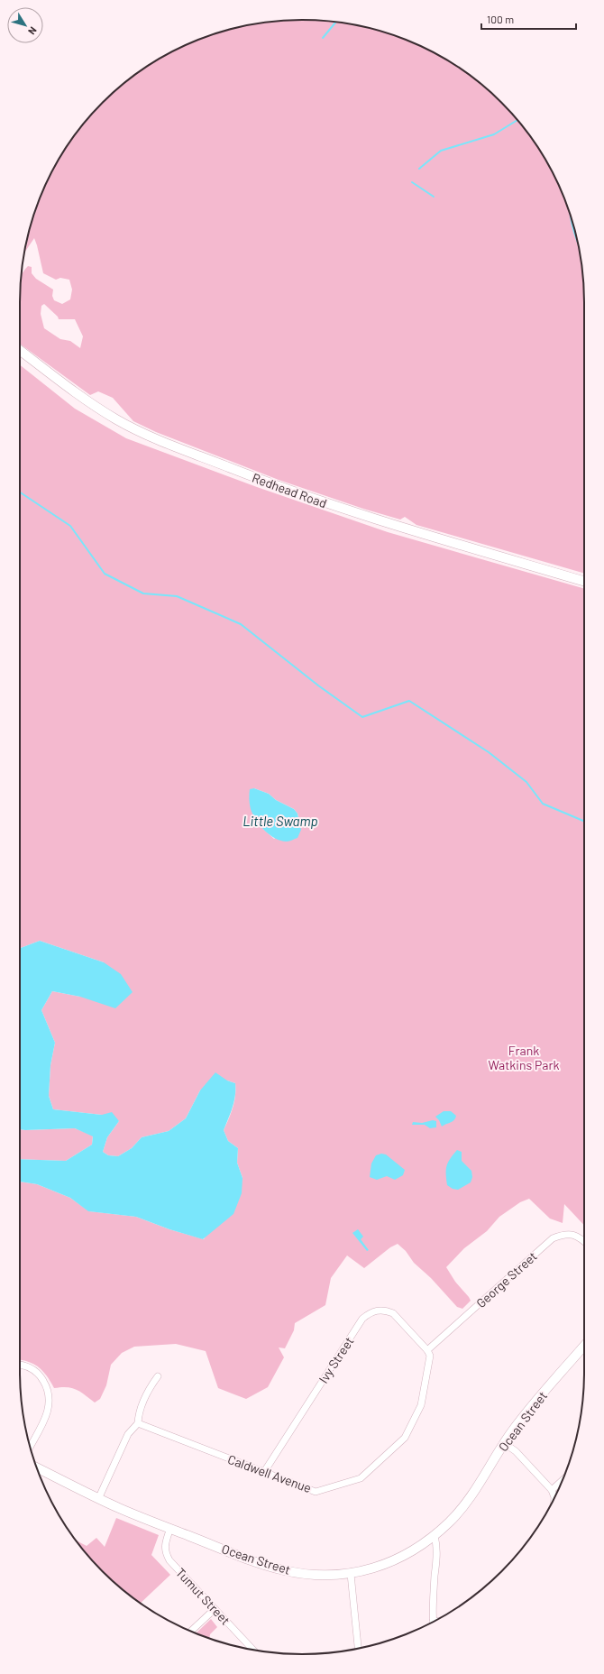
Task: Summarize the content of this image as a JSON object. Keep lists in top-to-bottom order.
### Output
{
  "streets": {
    "street": [
      "Redhead Road",
      "George Street",
      "Ivy Street",
      "Ocean Street",
      "Caldwell Avenue",
      "Tumut Street"
    ]
  },
  "crossings": [
    ["George Street", "Ivy Street"],
    ["George Street", "Caldwell Avenue"],
    ["Ivy Street", "Caldwell Avenue"],
    ["Ocean Street", "Tumut Street"]
  ],
  "water": ["Little Swamp"],
  "parks": ["Frank Watkins Park"],
  "scale_bar": "100 m",
  "north": "bottom right"
}
